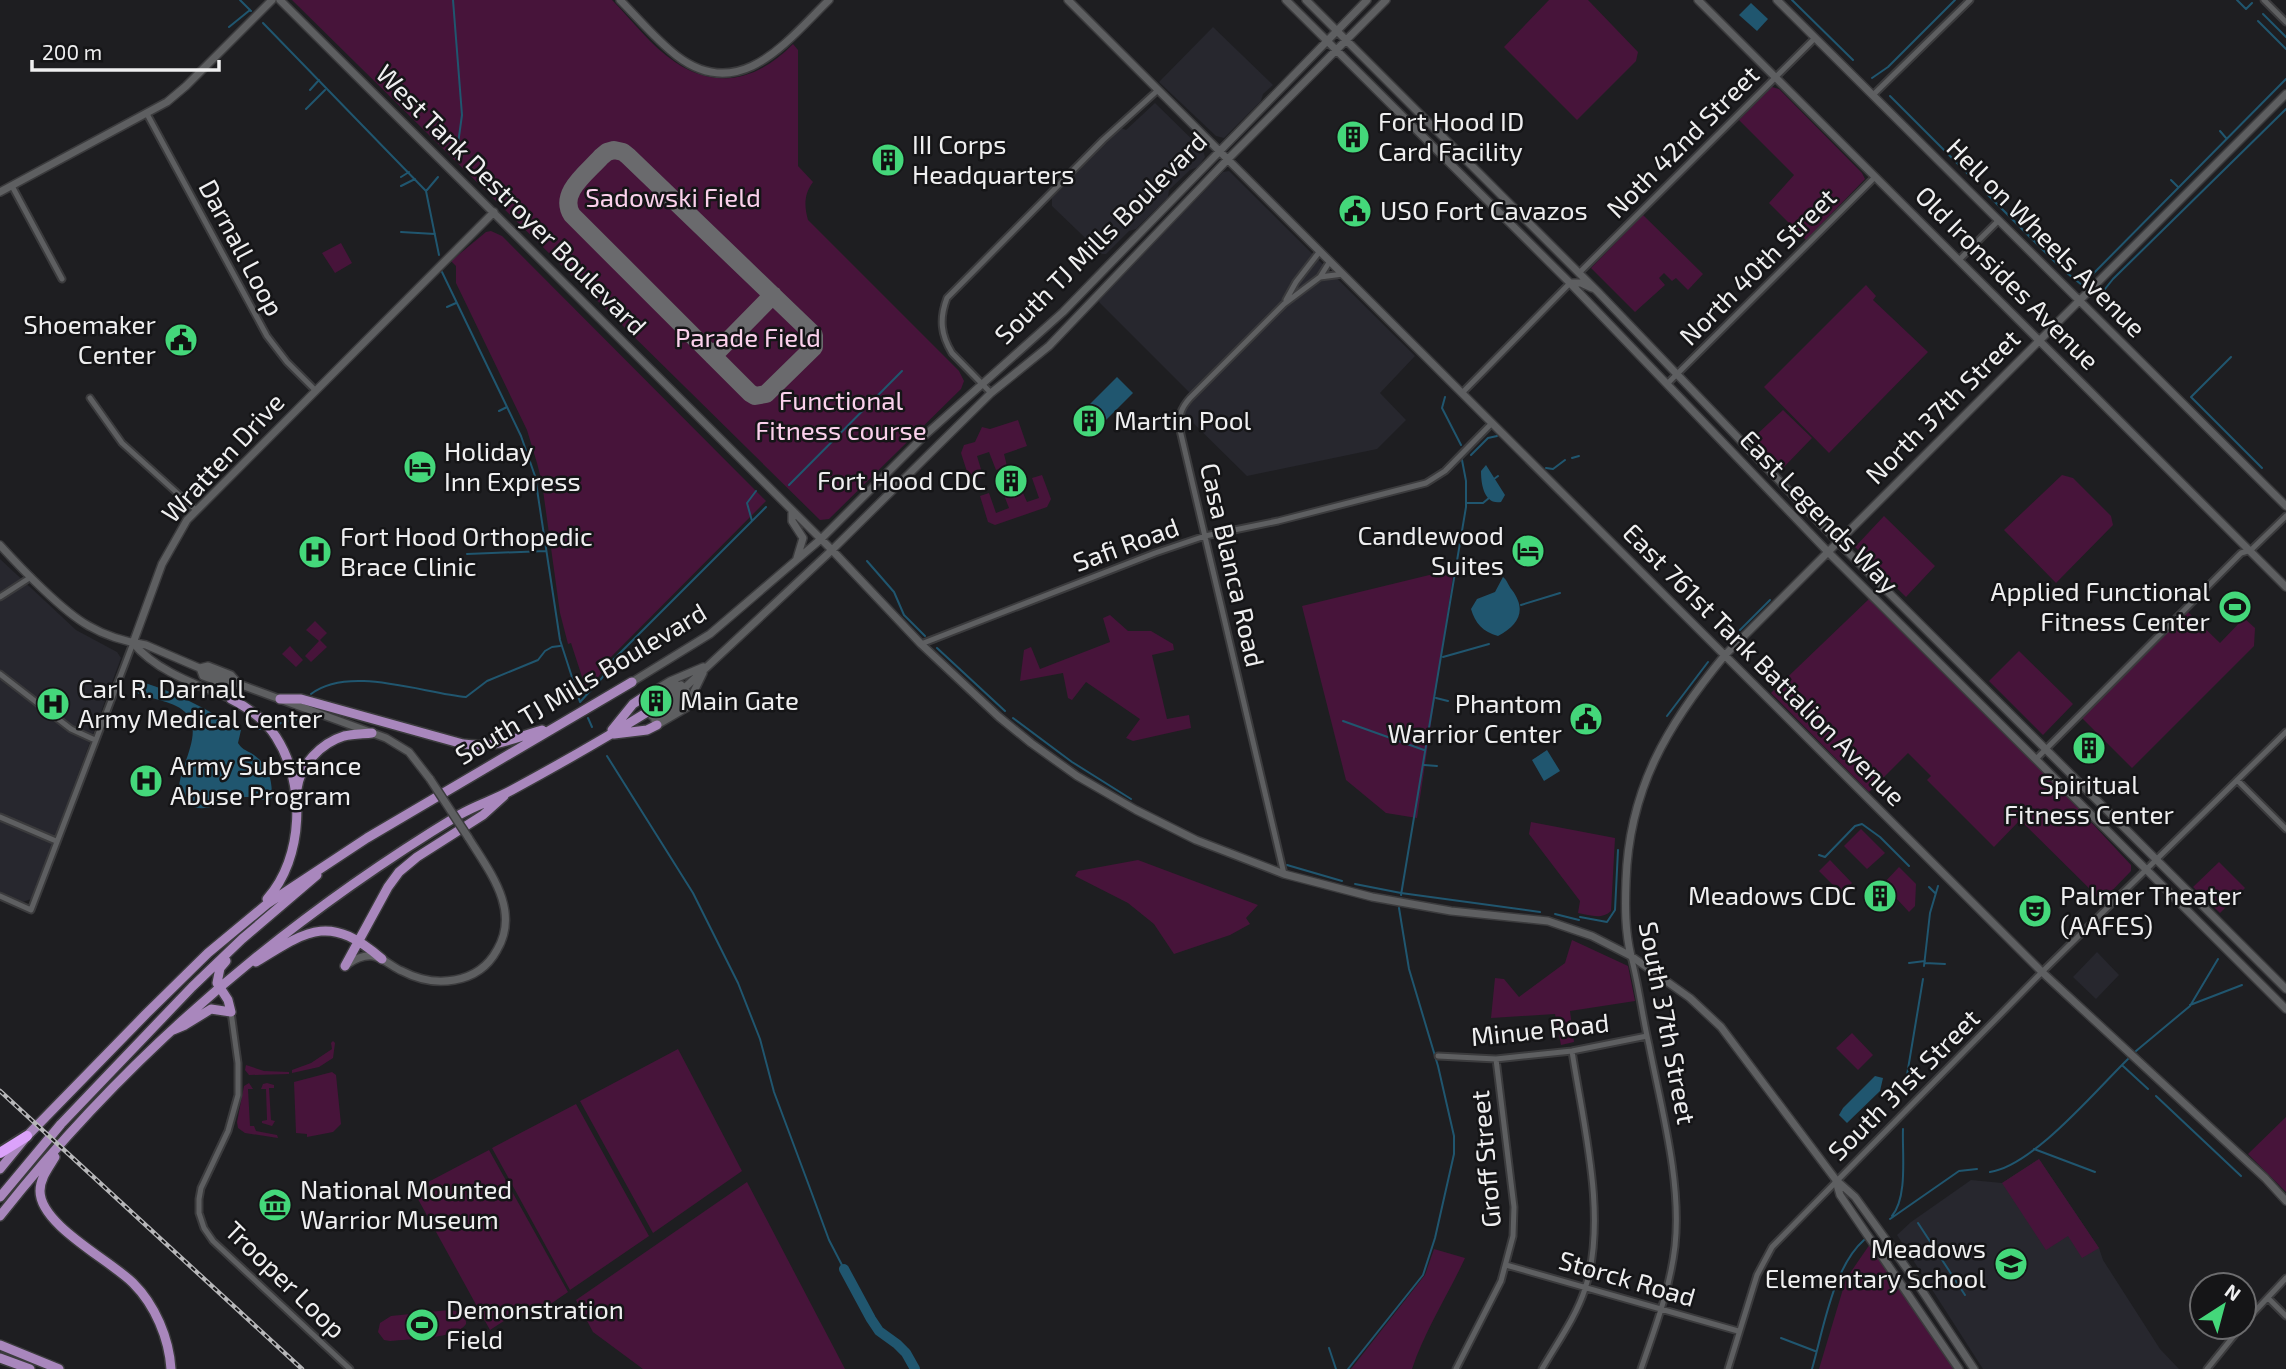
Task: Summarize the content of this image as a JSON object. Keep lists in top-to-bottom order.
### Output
{
  "streets": {
    "main road": ["South TJ Mills Boulevard"],
    "street": [
      "Noth 42nd Street",
      "West Tank Destroyer Boulevard",
      "Hell on Wheels Avenue",
      "Darnall Loop",
      "North 40th Street",
      "Old Ironsides Avenue",
      "North 37th Street",
      "Wratten Drive",
      "East Legends Way",
      "Safi Road",
      "Casa Blanca Road",
      "East 761st Tank Battalion Avenue",
      "South 37th Street",
      "Minue Road",
      "South 31st Street",
      "Groff Street",
      "Storck Road",
      "Trooper Loop"
    ]
  },
  "crossings": [
    ["Noth 42nd Street", "Hell on Wheels Avenue"],
    ["Noth 42nd Street", "Old Ironsides Avenue"],
    ["Noth 42nd Street", "East Legends Way"],
    ["West Tank Destroyer Boulevard", "South TJ Mills Boulevard"],
    ["West Tank Destroyer Boulevard", "Wratten Drive"],
    ["West Tank Destroyer Boulevard", "Safi Road"],
    ["West Tank Destroyer Boulevard", "Casa Blanca Road"],
    ["West Tank Destroyer Boulevard", "South 37th Street"],
    ["West Tank Destroyer Boulevard", "South 31st Street"],
    ["South TJ Mills Boulevard", "East Legends Way"],
    ["South TJ Mills Boulevard", "East 761st Tank Battalion Avenue"],
    ["Hell on Wheels Avenue", "North 37th Street"],
    ["Darnall Loop", "Wratten Drive"],
    ["North 40th Street", "Old Ironsides Avenue"],
    ["North 40th Street", "East Legends Way"],
    ["Old Ironsides Avenue", "North 37th Street"],
    ["North 37th Street", "East Legends Way"],
    ["North 37th Street", "South 37th Street"],
    ["East Legends Way", "South 37th Street"],
    ["East Legends Way", "South 31st Street"],
    ["Safi Road", "Casa Blanca Road"],
    ["Safi Road", "East 761st Tank Battalion Avenue"],
    ["Casa Blanca Road", "East 761st Tank Battalion Avenue"],
    ["East 761st Tank Battalion Avenue", "South 37th Street"],
    ["East 761st Tank Battalion Avenue", "South 31st Street"],
    ["South 37th Street", "Minue Road"],
    ["South 37th Street", "Storck Road"],
    ["Minue Road", "Groff Street"],
    ["South 31st Street", "Storck Road"],
    ["Groff Street", "Storck Road"]
  ],
  "parks": ["Sadowski Field", "Parade Field", "Functional Fitness course"],
  "places": {
    "building": [
      "Fort Hood ID Card Facility",
      "III Corps Headquarters",
      "Martin Pool",
      "Fort Hood CDC",
      "Main Gate",
      "Spiritual Fitness Center",
      "Meadows CDC"
    ],
    "public building": ["USO Fort Cavazos", "Shoemaker Center", "Phantom Warrior Center"],
    "hotel": ["Holiday Inn Express", "Candlewood Suites"],
    "hospital": ["Fort Hood Orthopedic Brace Clinic", "Carl R. Darnall Army Medical Center", "Army Substance Abuse Program"],
    "sports": ["Applied Functional Fitness Center", "Demonstration Field"],
    "theatre": ["Palmer Theater (AAFES)"],
    "museum": ["National Mounted Warrior Museum"],
    "school or university": ["Meadows Elementary School"]
  },
  "scale_bar": "200 m",
  "north": "top right"
}
